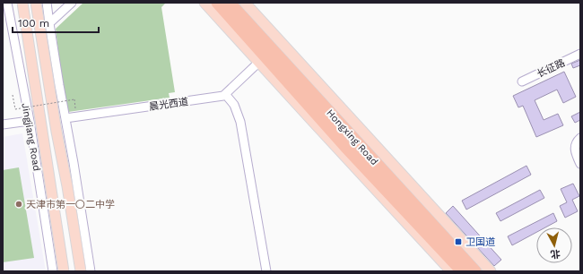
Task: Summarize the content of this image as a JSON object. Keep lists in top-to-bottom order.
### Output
{
  "streets": {
    "highway": ["Hongxing Road"],
    "main road": ["Jingjiang Road"],
    "street": ["长征路", "晨光西道"]
  },
  "places": {
    "other": ["天津市第一〇二中学"],
    "transit": ["卫国道"]
  },
  "scale_bar": "100 m",
  "north": "bottom"
}
